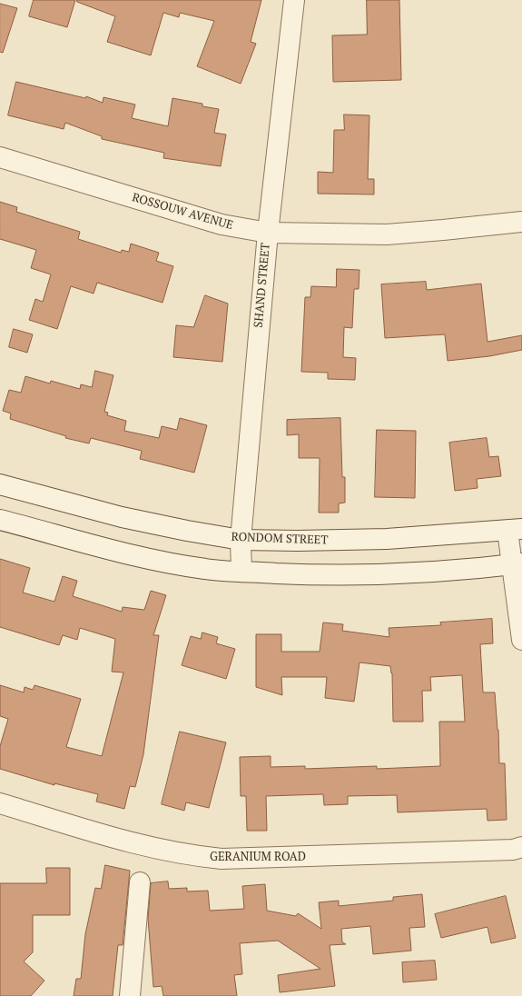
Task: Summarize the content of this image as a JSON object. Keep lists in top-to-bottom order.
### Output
{
  "streets": {
    "street": [
      "ROSSOUW AVENUE",
      "SHAND STREET",
      "RONDOM STREET",
      "GERANIUM ROAD"
    ]
  },
  "crossings": [
    ["ROSSOUW AVENUE", "SHAND STREET"],
    ["SHAND STREET", "RONDOM STREET"]
  ]
}
